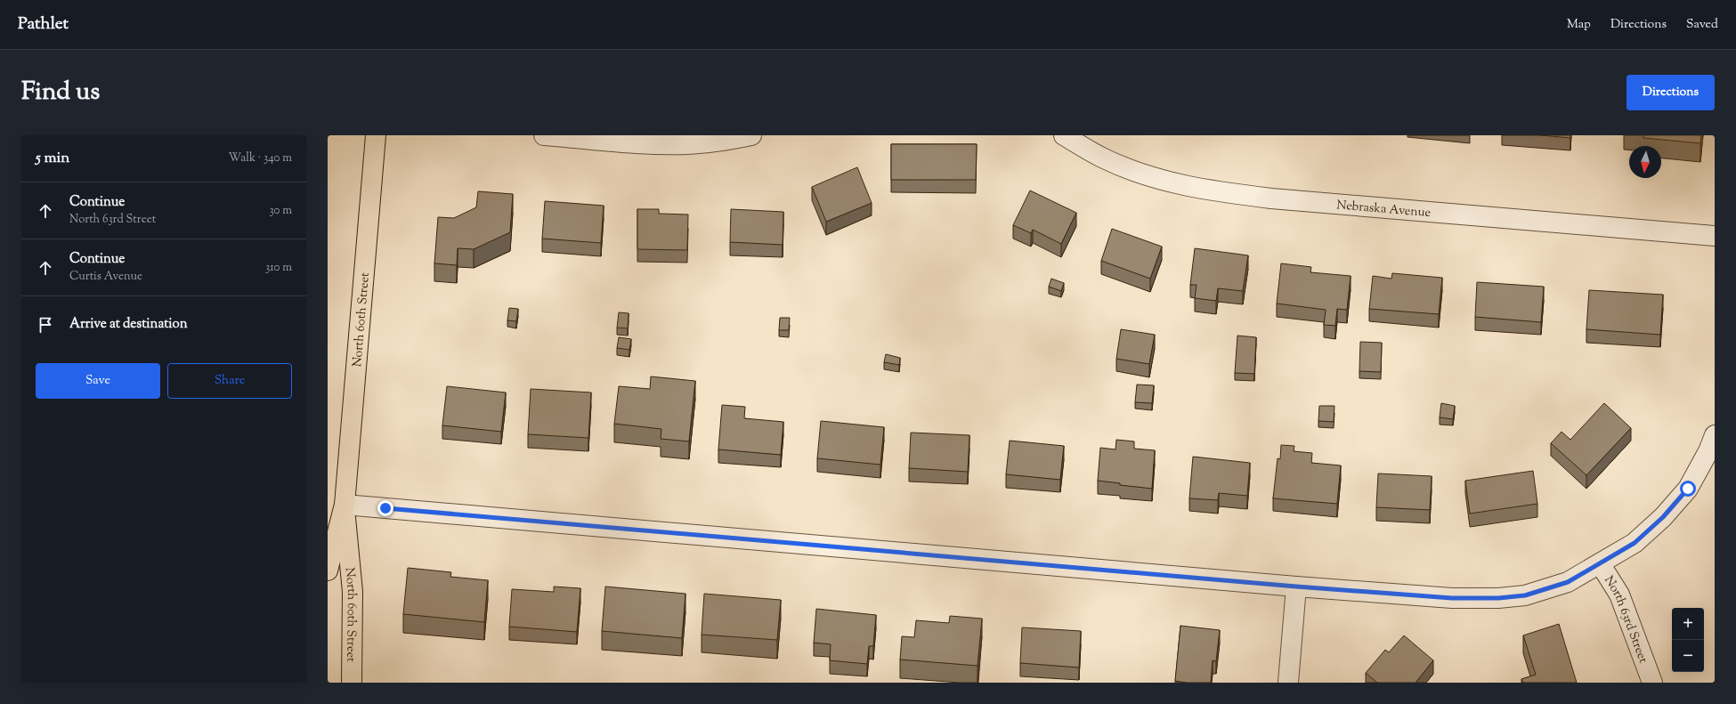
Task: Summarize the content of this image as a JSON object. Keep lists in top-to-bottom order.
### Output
{
  "streets": {
    "main road": ["North 60th Street"],
    "street": ["Nebraska Avenue", "North 63rd Street"]
  },
  "north": "bottom",
  "page": {
    "header": "Pathlet",
    "nav": ["Map", "Directions", "Saved"],
    "title": "Find us",
    "buttons": [
      "Directions",
      ["Save", "Share"]
    ],
    "heading": ["5 min", "Walk · 340 m"],
    "list": [
      ["Continue", "North 63rd Street", "30 m"],
      ["Continue", "Curtis Avenue", "310 m"],
      "Arrive at destination"
    ],
    "map_buttons": ["+", "−"]
  }
}
